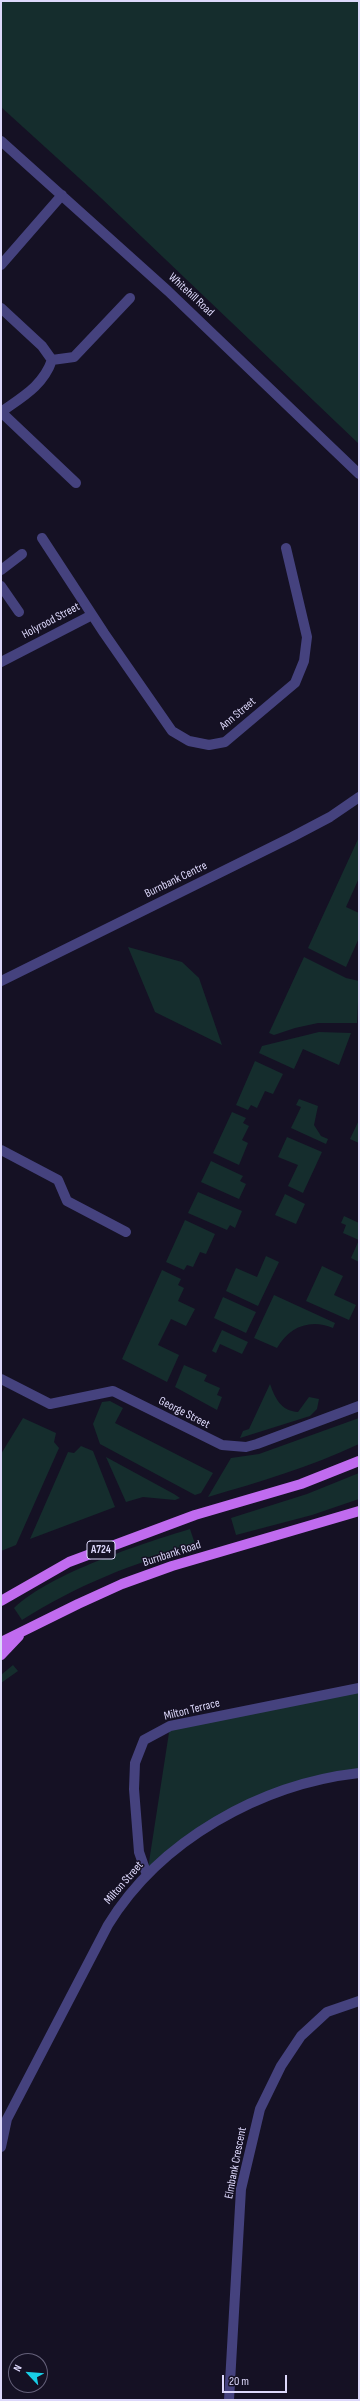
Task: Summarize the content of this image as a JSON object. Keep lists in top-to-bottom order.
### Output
{
  "streets": {
    "main road": ["A724", "Burnbank Road"],
    "street": [
      "Whitehill Road",
      "Holyrood Street",
      "Ann Street",
      "Burnbank Centre",
      "George Street",
      "Milton Terrace",
      "Milton Street",
      "Elmbank Crescent"
    ]
  },
  "crossings": [
    ["Holyrood Street", "Ann Street"],
    ["Milton Terrace", "Milton Street"]
  ],
  "scale_bar": "20 m",
  "north": "top left"
}
